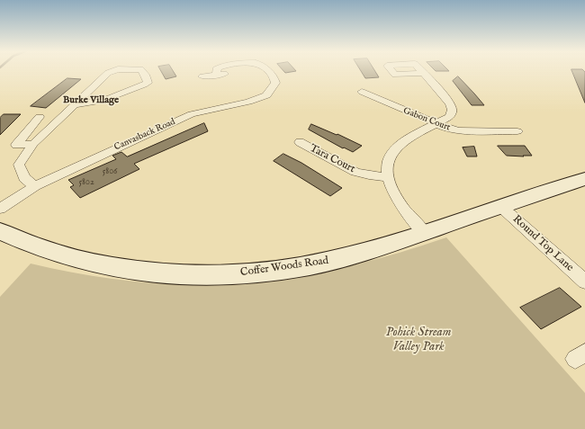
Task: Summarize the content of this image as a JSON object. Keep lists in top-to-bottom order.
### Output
{
  "streets": {
    "street": [
      "Gabon Court",
      "Canvasback Road",
      "Tara Court",
      "Round Top Lane",
      "Coffer Woods Road"
    ]
  },
  "crossings": [
    ["Round Top Lane", "Coffer Woods Road"]
  ],
  "districts": ["Burke Village"],
  "parks": ["Pohick Stream Valley Park"],
  "house_numbers": ["5806", "5802"]
}
